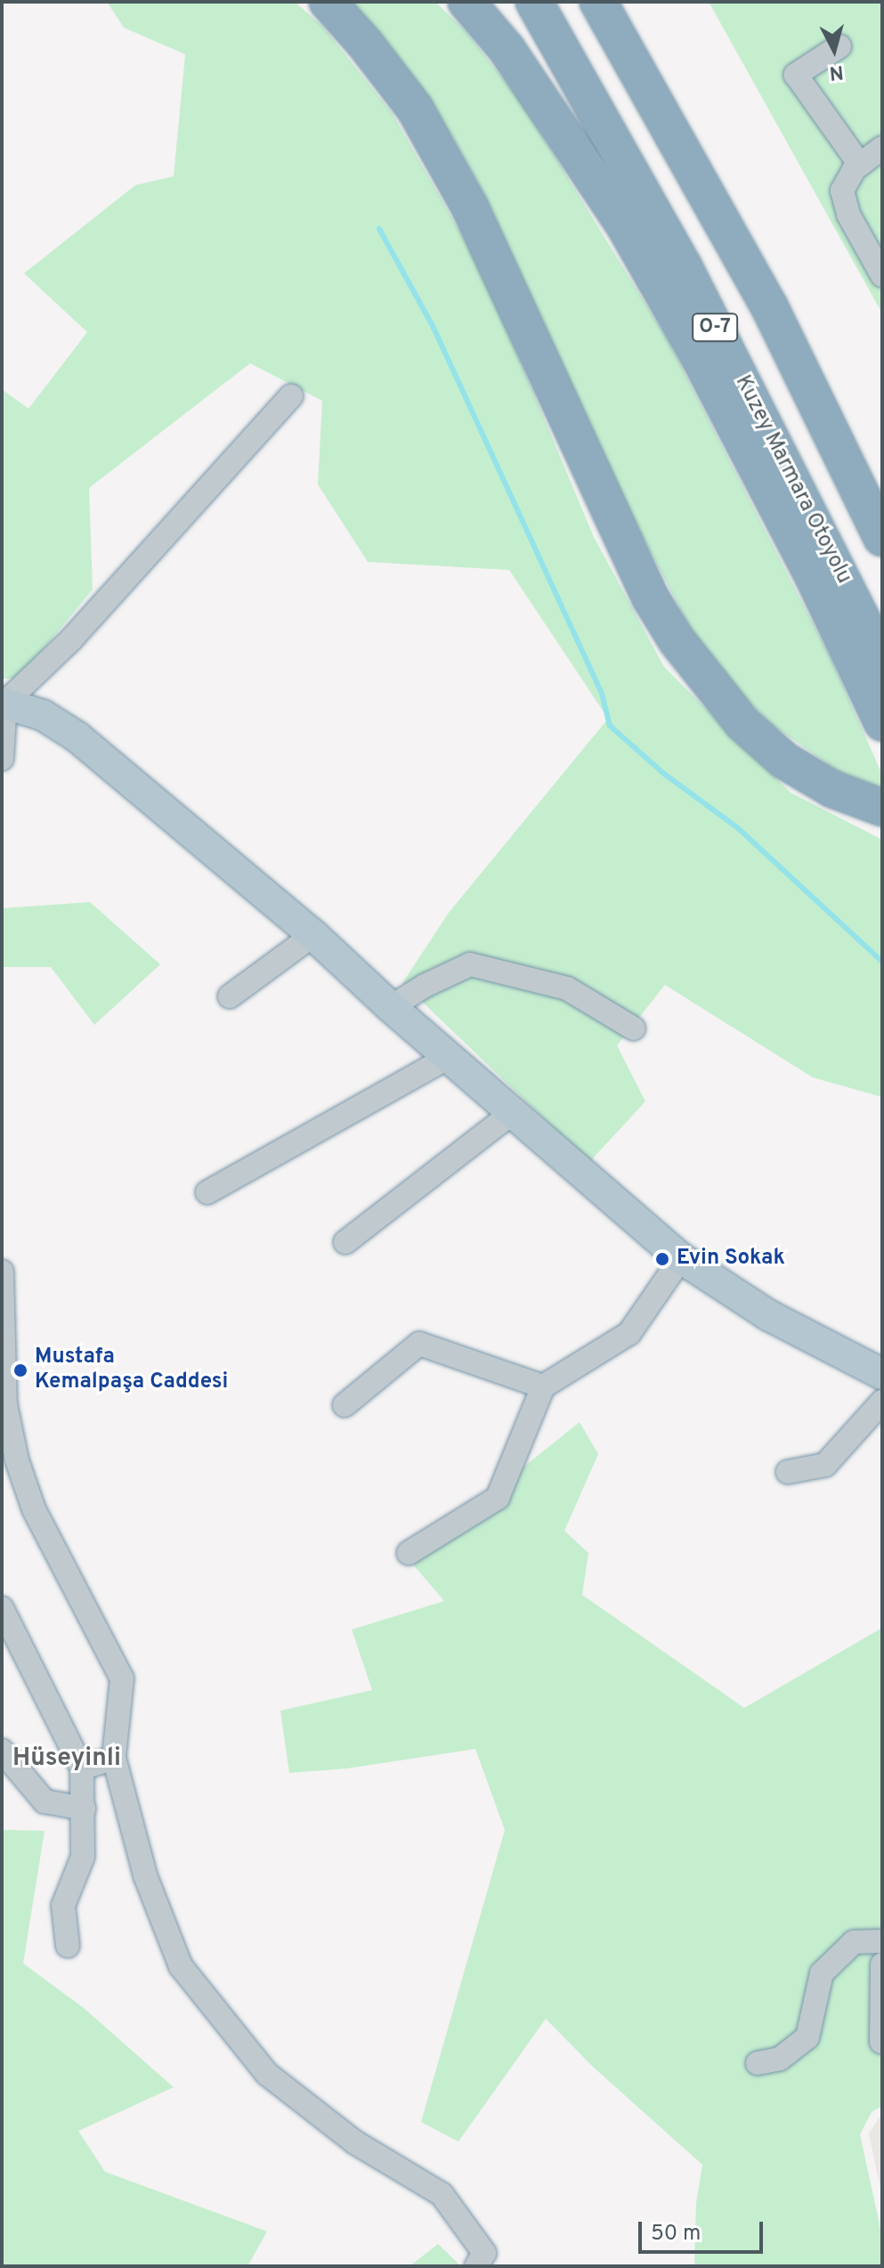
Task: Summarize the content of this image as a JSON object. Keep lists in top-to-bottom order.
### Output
{
  "streets": {
    "highway": ["O-7", "Kuzey Marmara Otoyolu"]
  },
  "districts": ["Hüseyinli"],
  "places": ["Evin Sokak", "Mustafa Kemalpaşa Caddesi"],
  "scale_bar": "50 m",
  "north": "bottom"
}
